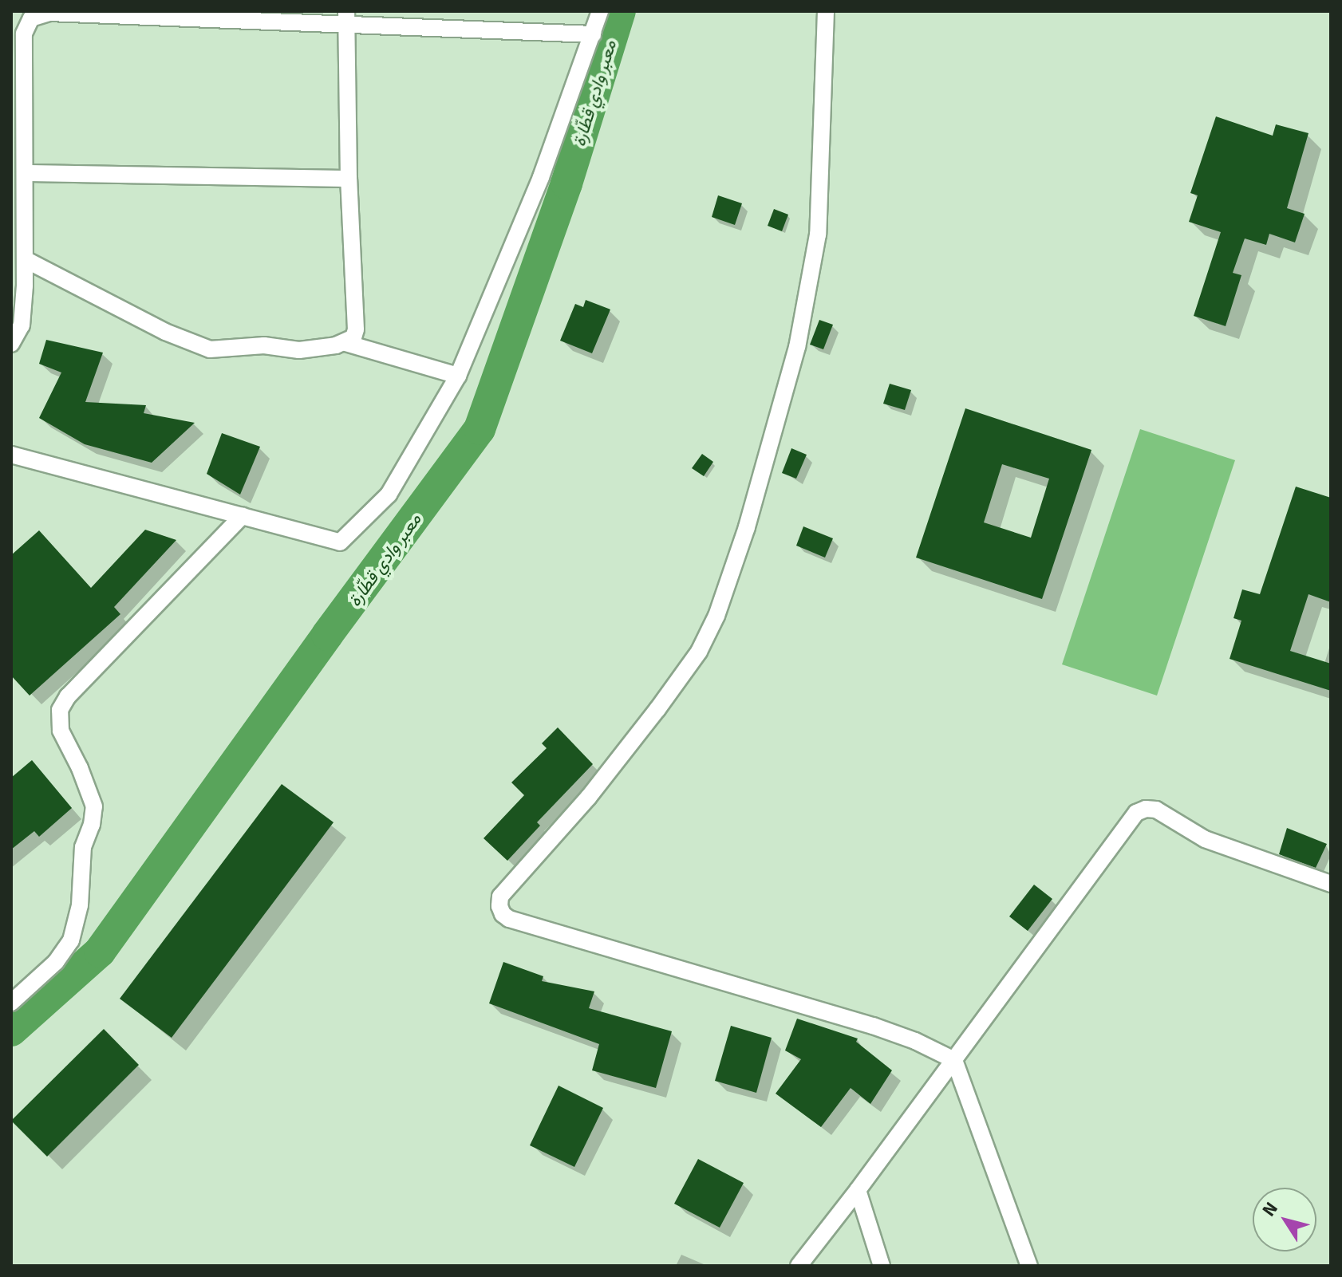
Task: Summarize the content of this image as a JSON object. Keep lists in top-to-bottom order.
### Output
{
  "water": ["معبر وادي قطّارة"],
  "north": "top left"
}
